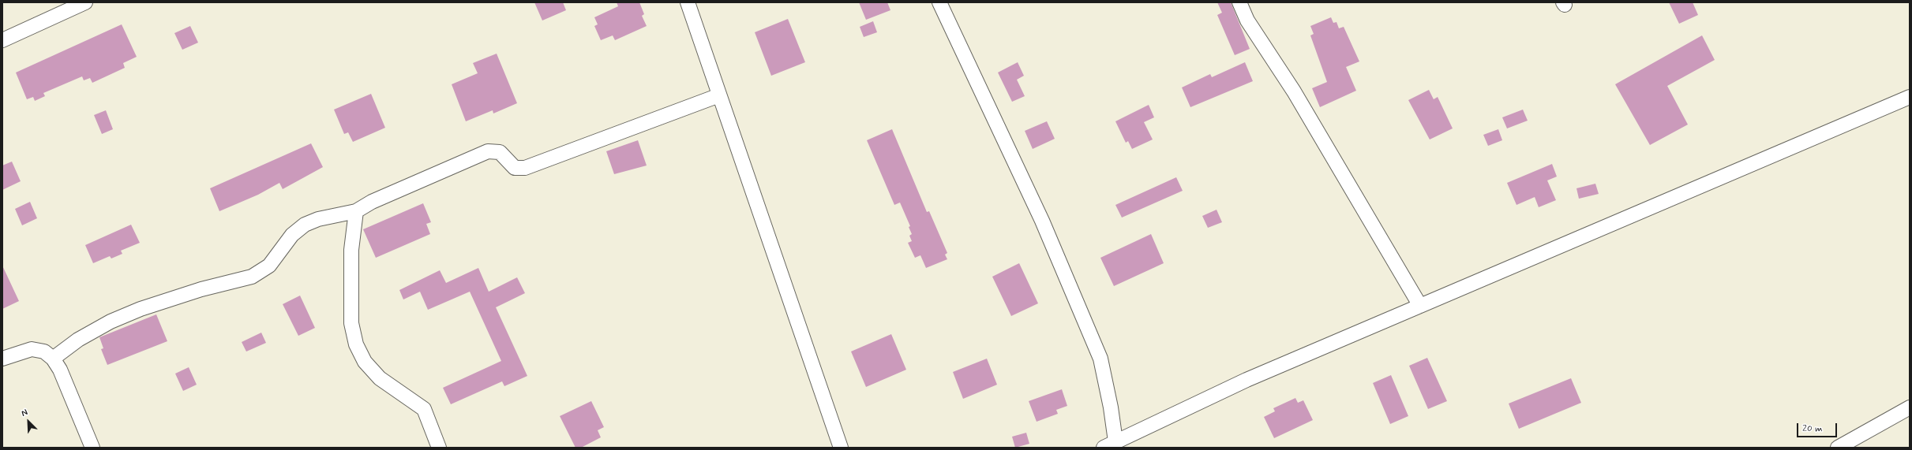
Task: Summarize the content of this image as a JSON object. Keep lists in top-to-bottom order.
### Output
{
  "scale_bar": "20 m",
  "north": "top left"
}
